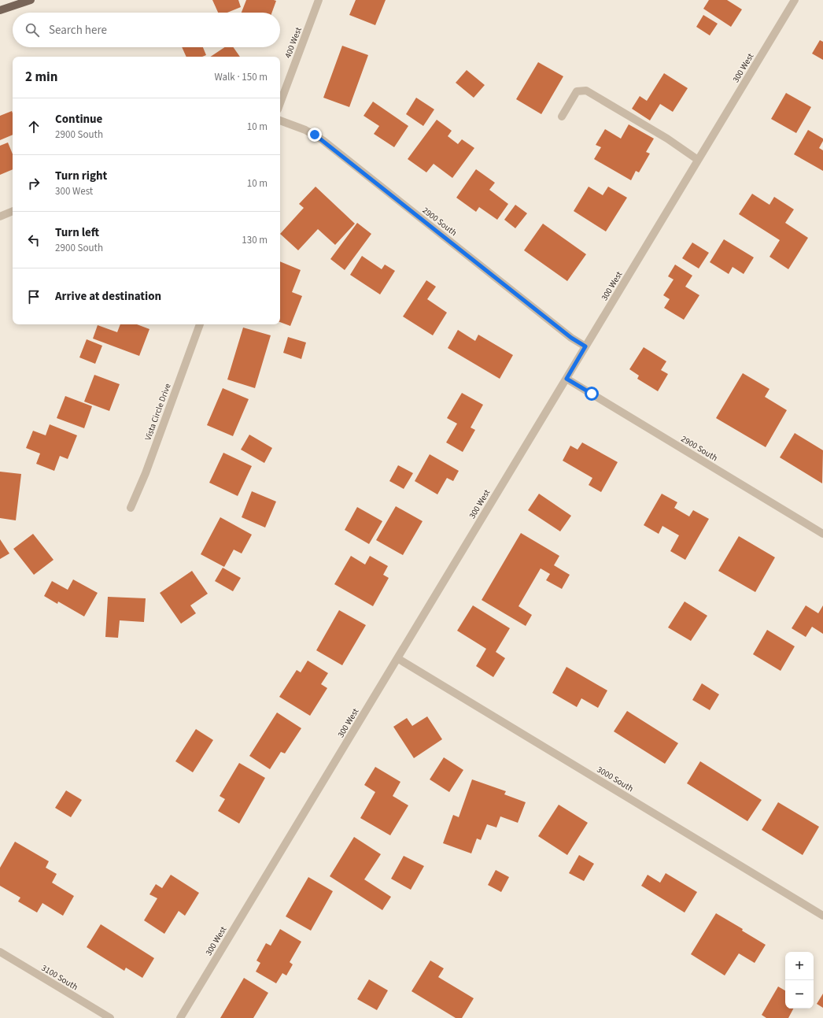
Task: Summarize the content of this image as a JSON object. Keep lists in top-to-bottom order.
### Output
{
  "streets": {
    "street": [
      "400 West",
      "300 West",
      "2900 South",
      "Vista Circle Drive",
      "3000 South",
      "3100 South"
    ]
  },
  "crossings": [
    ["300 West", "2900 South"],
    ["300 West", "3000 South"]
  ],
  "page": {
    "search": "Search here",
    "heading": ["2 min", "Walk · 150 m"],
    "list": [
      ["Continue", "2900 South", "10 m"],
      ["Turn right", "300 West", "10 m"],
      ["Turn left", "2900 South", "130 m"],
      "Arrive at destination"
    ],
    "map_buttons": ["+", "−"]
  }
}
